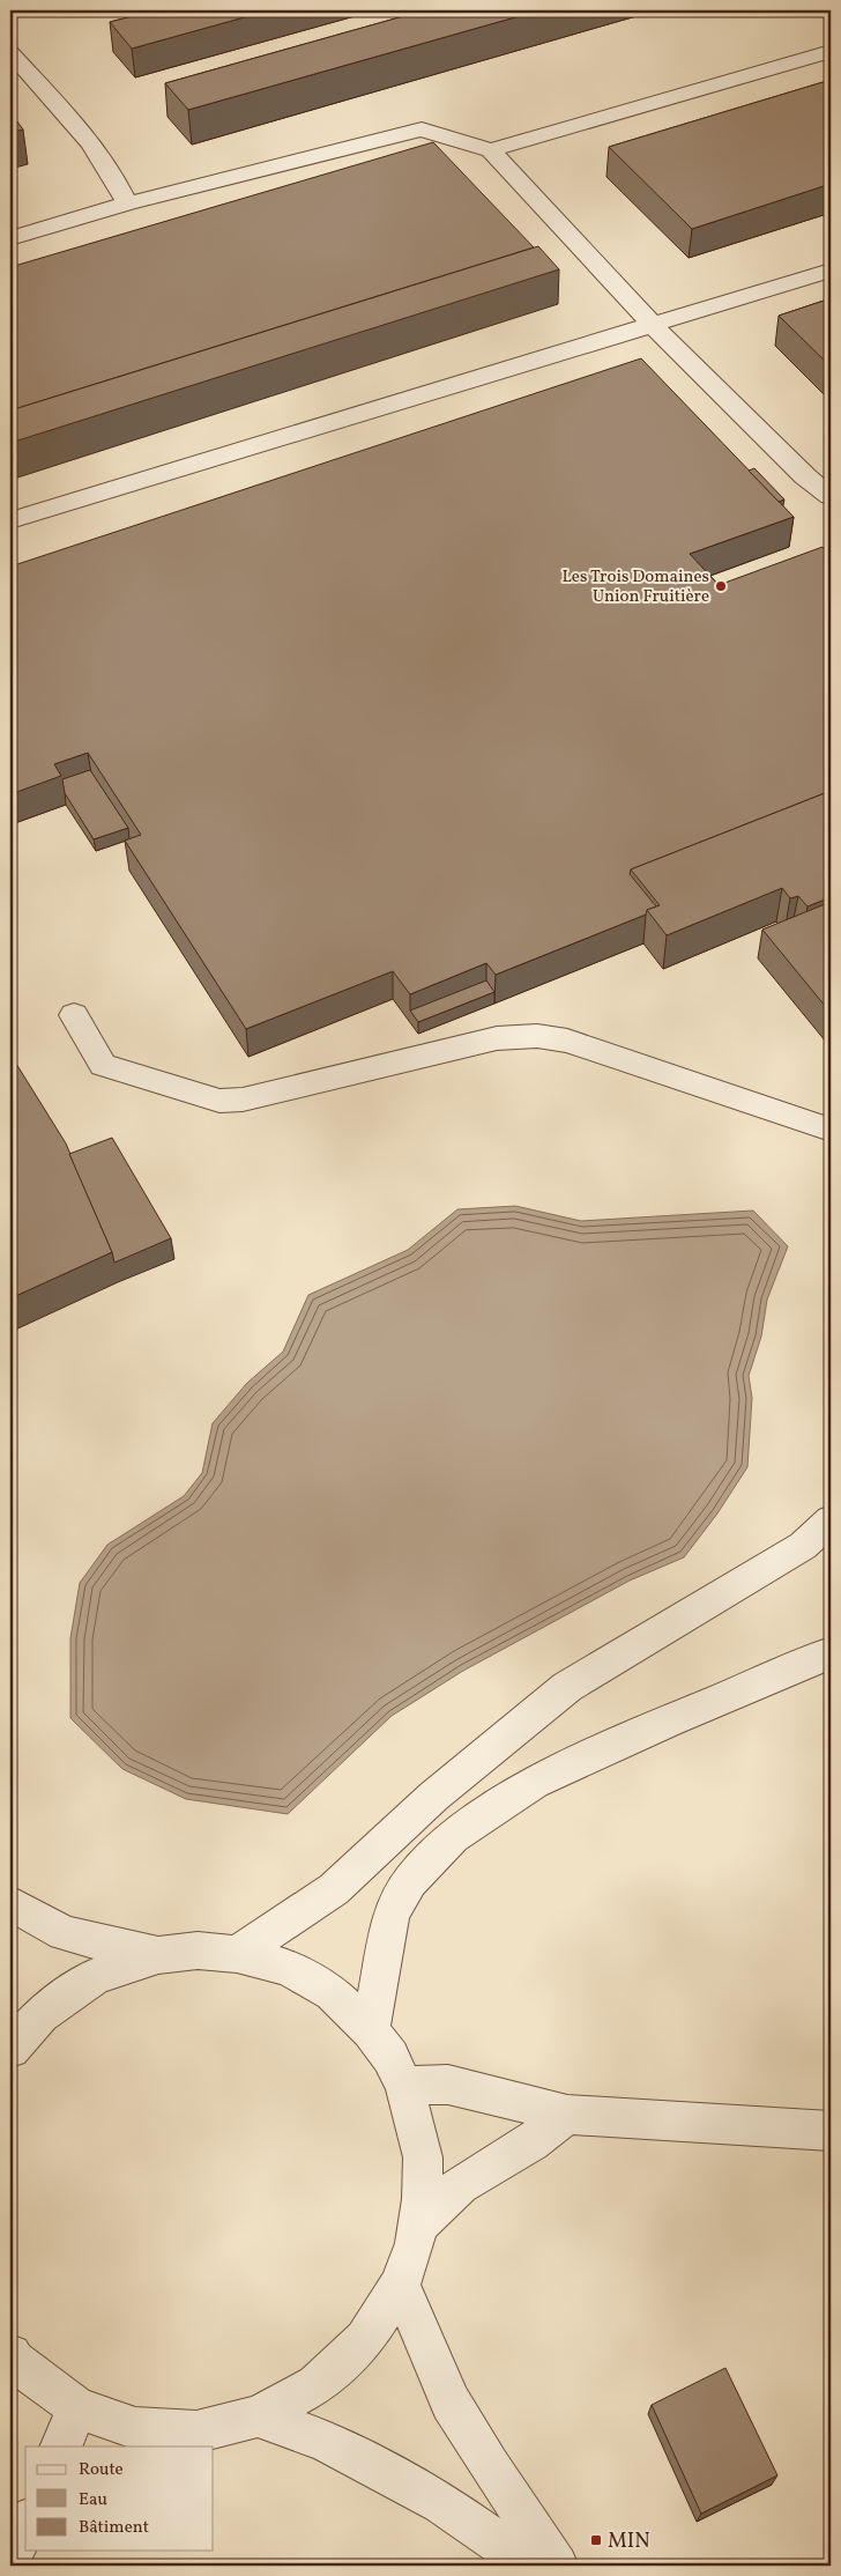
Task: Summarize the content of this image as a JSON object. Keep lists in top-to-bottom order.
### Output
{
  "places": {
    "other": ["Les Trois Domaines Union Fruitière"],
    "transit": ["MIN"]
  },
  "legend": ["Route", "Eau", "Bâtiment"]
}
